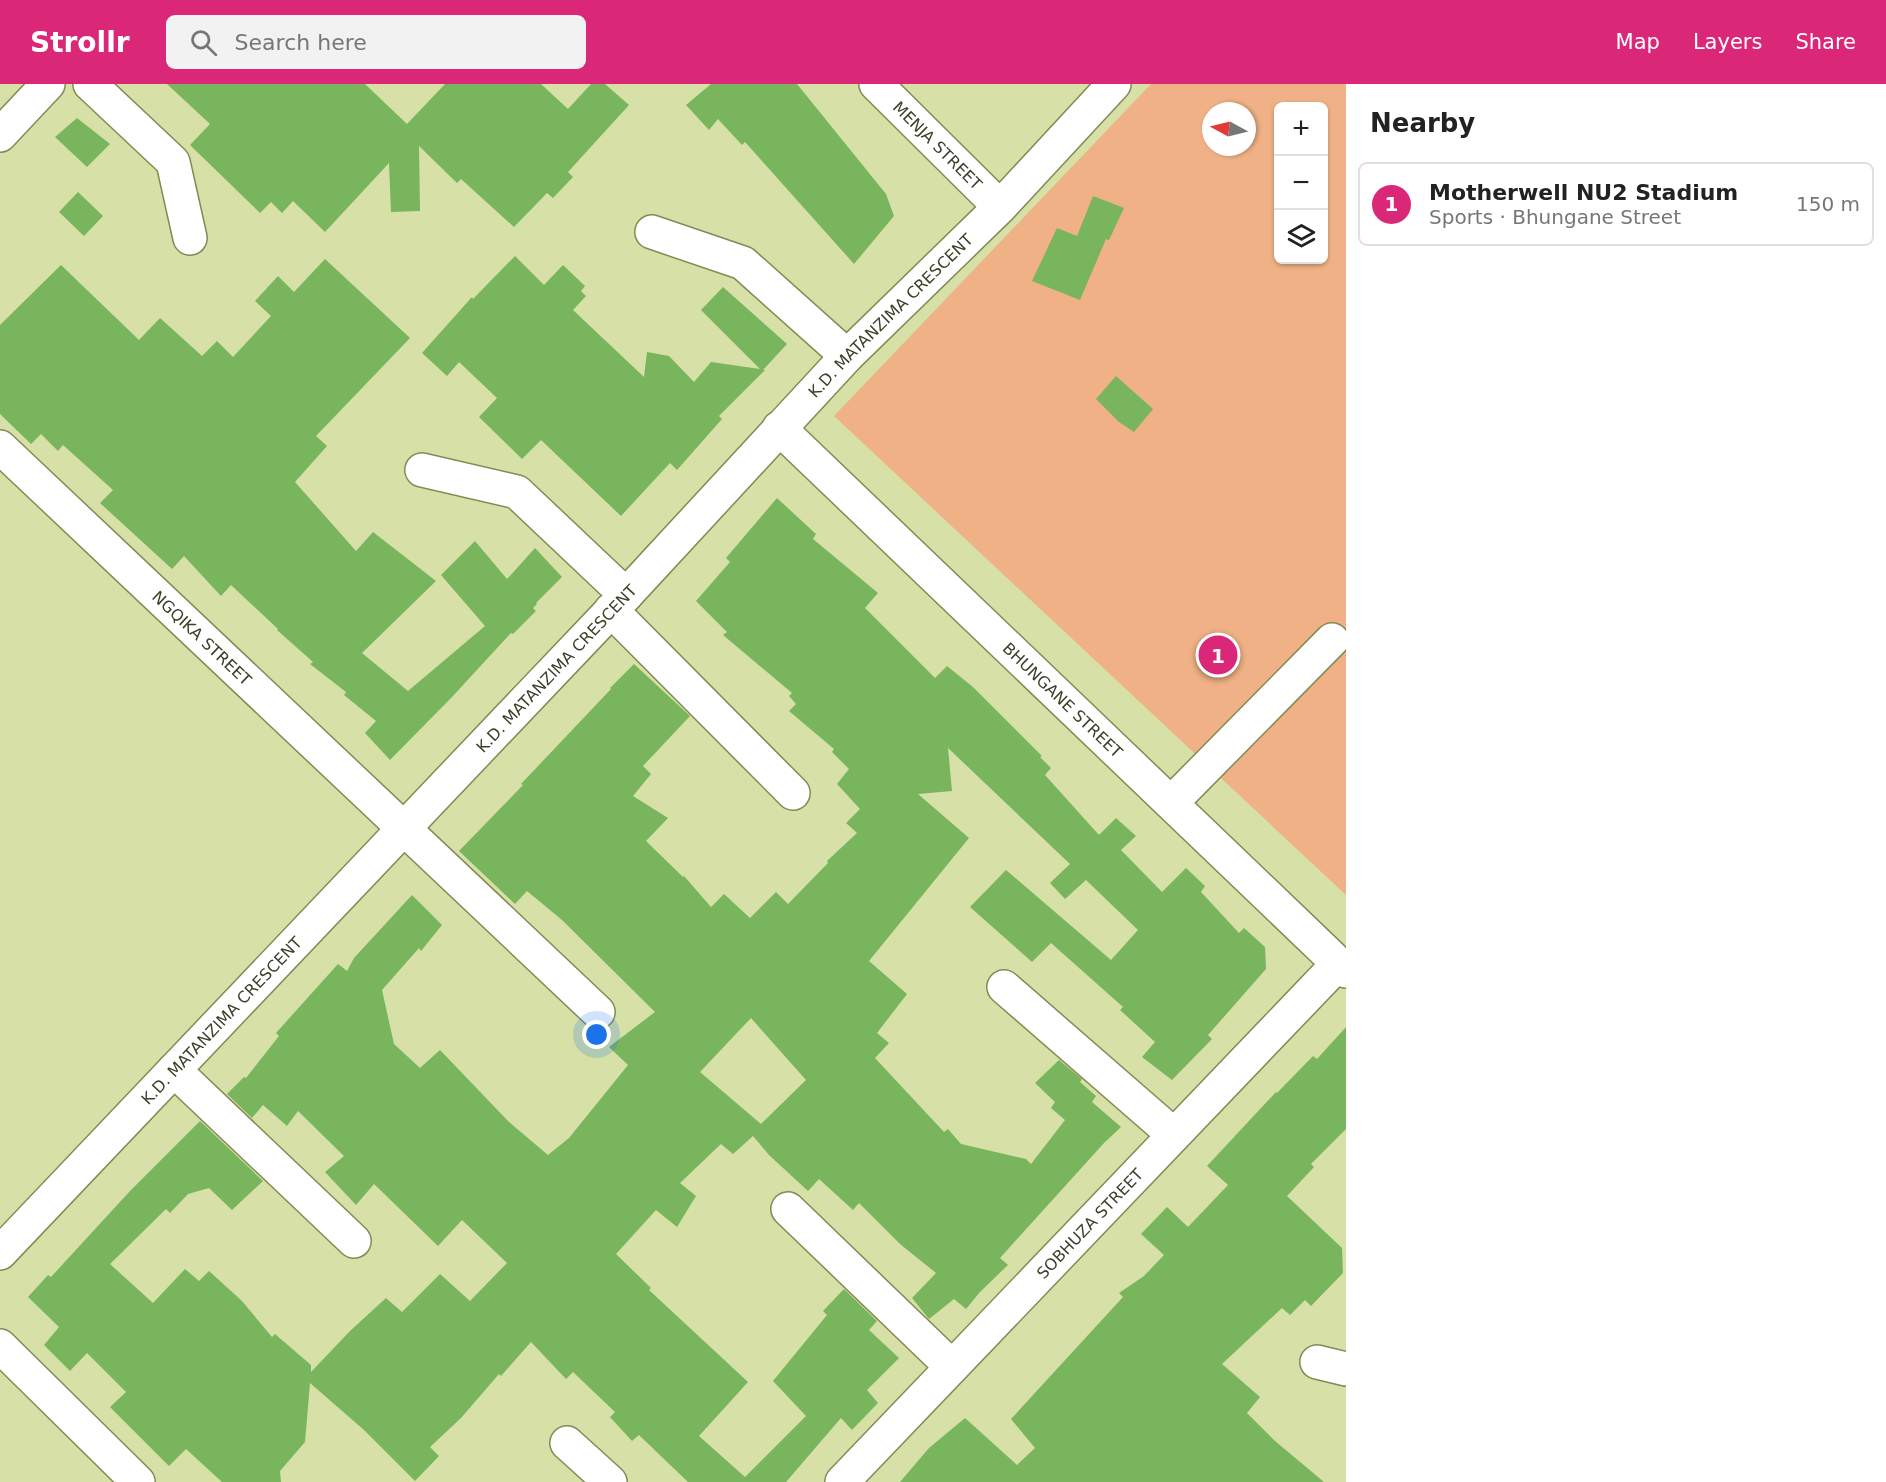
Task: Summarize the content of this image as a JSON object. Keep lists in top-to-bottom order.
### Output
{
  "streets": {
    "street": [
      "MENJA STREET",
      "K.D. MATANZIMA CRESCENT",
      "NGQIKA STREET",
      "BHUNGANE STREET",
      "SOBHUZA STREET"
    ]
  },
  "crossings": [
    ["MENJA STREET", "K.D. MATANZIMA CRESCENT"],
    ["K.D. MATANZIMA CRESCENT", "NGQIKA STREET"],
    ["K.D. MATANZIMA CRESCENT", "BHUNGANE STREET"],
    ["BHUNGANE STREET", "SOBHUZA STREET"]
  ],
  "north": "left",
  "page": {
    "header": "Strollr",
    "search": "Search here",
    "nav": ["Map", "Layers", "Share"],
    "heading": "Nearby",
    "map_buttons": ["+", "−"],
    "list": [
      {
        "mark": "1",
        "name": "Motherwell NU2 Stadium",
        "note": "Sports · Bhungane Street",
        "value": "150 m"
      }
    ],
    "pins": "1"
  }
}
